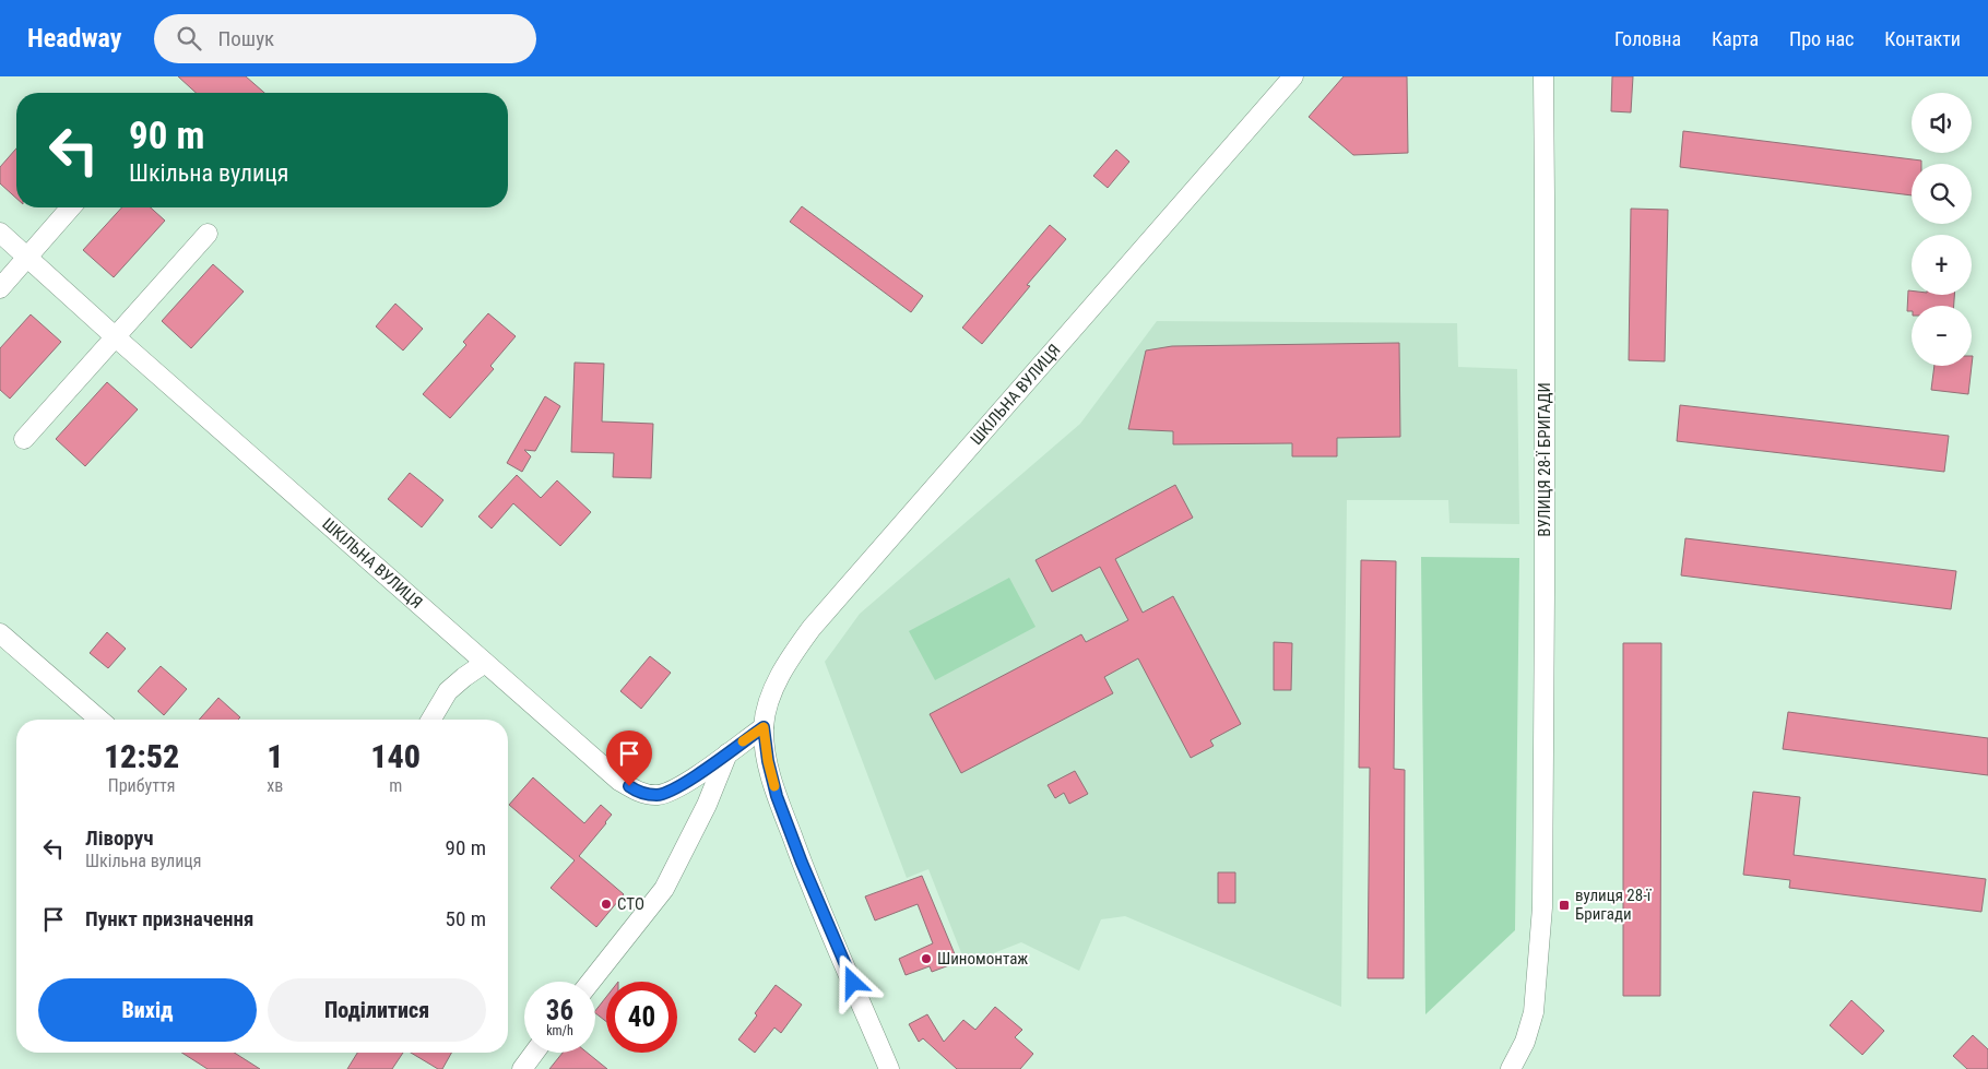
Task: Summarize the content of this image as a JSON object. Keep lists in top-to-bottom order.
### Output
{
  "streets": {
    "street": ["ШКІЛЬНА ВУЛИЦЯ", "ВУЛИЦЯ 28-Ї БРИГАДИ"]
  },
  "places": {
    "other": ["СТО", "Шиномонтаж"],
    "transit": ["вулиця 28-ї Бригади"]
  },
  "page": {
    "header": "Headway",
    "search": "Пошук",
    "nav": [
      "Головна",
      "Карта",
      "Про нас",
      "Контакти"
    ],
    "map_buttons": ["+", "−"],
    "turn": ["90 m", "Шкільна вулиця"],
    "eta": [
      "12:52",
      "Прибуття",
      "1",
      "хв",
      "140",
      "m"
    ],
    "list": [
      {
        "name": "Ліворуч",
        "note": "Шкільна вулиця",
        "value": "90 m"
      },
      {
        "name": "Пункт призначення",
        "value": "50 m"
      }
    ],
    "buttons": ["Вихід", "Поділитися"],
    "speed": "36 km/h",
    "limit": "40"
  }
}
